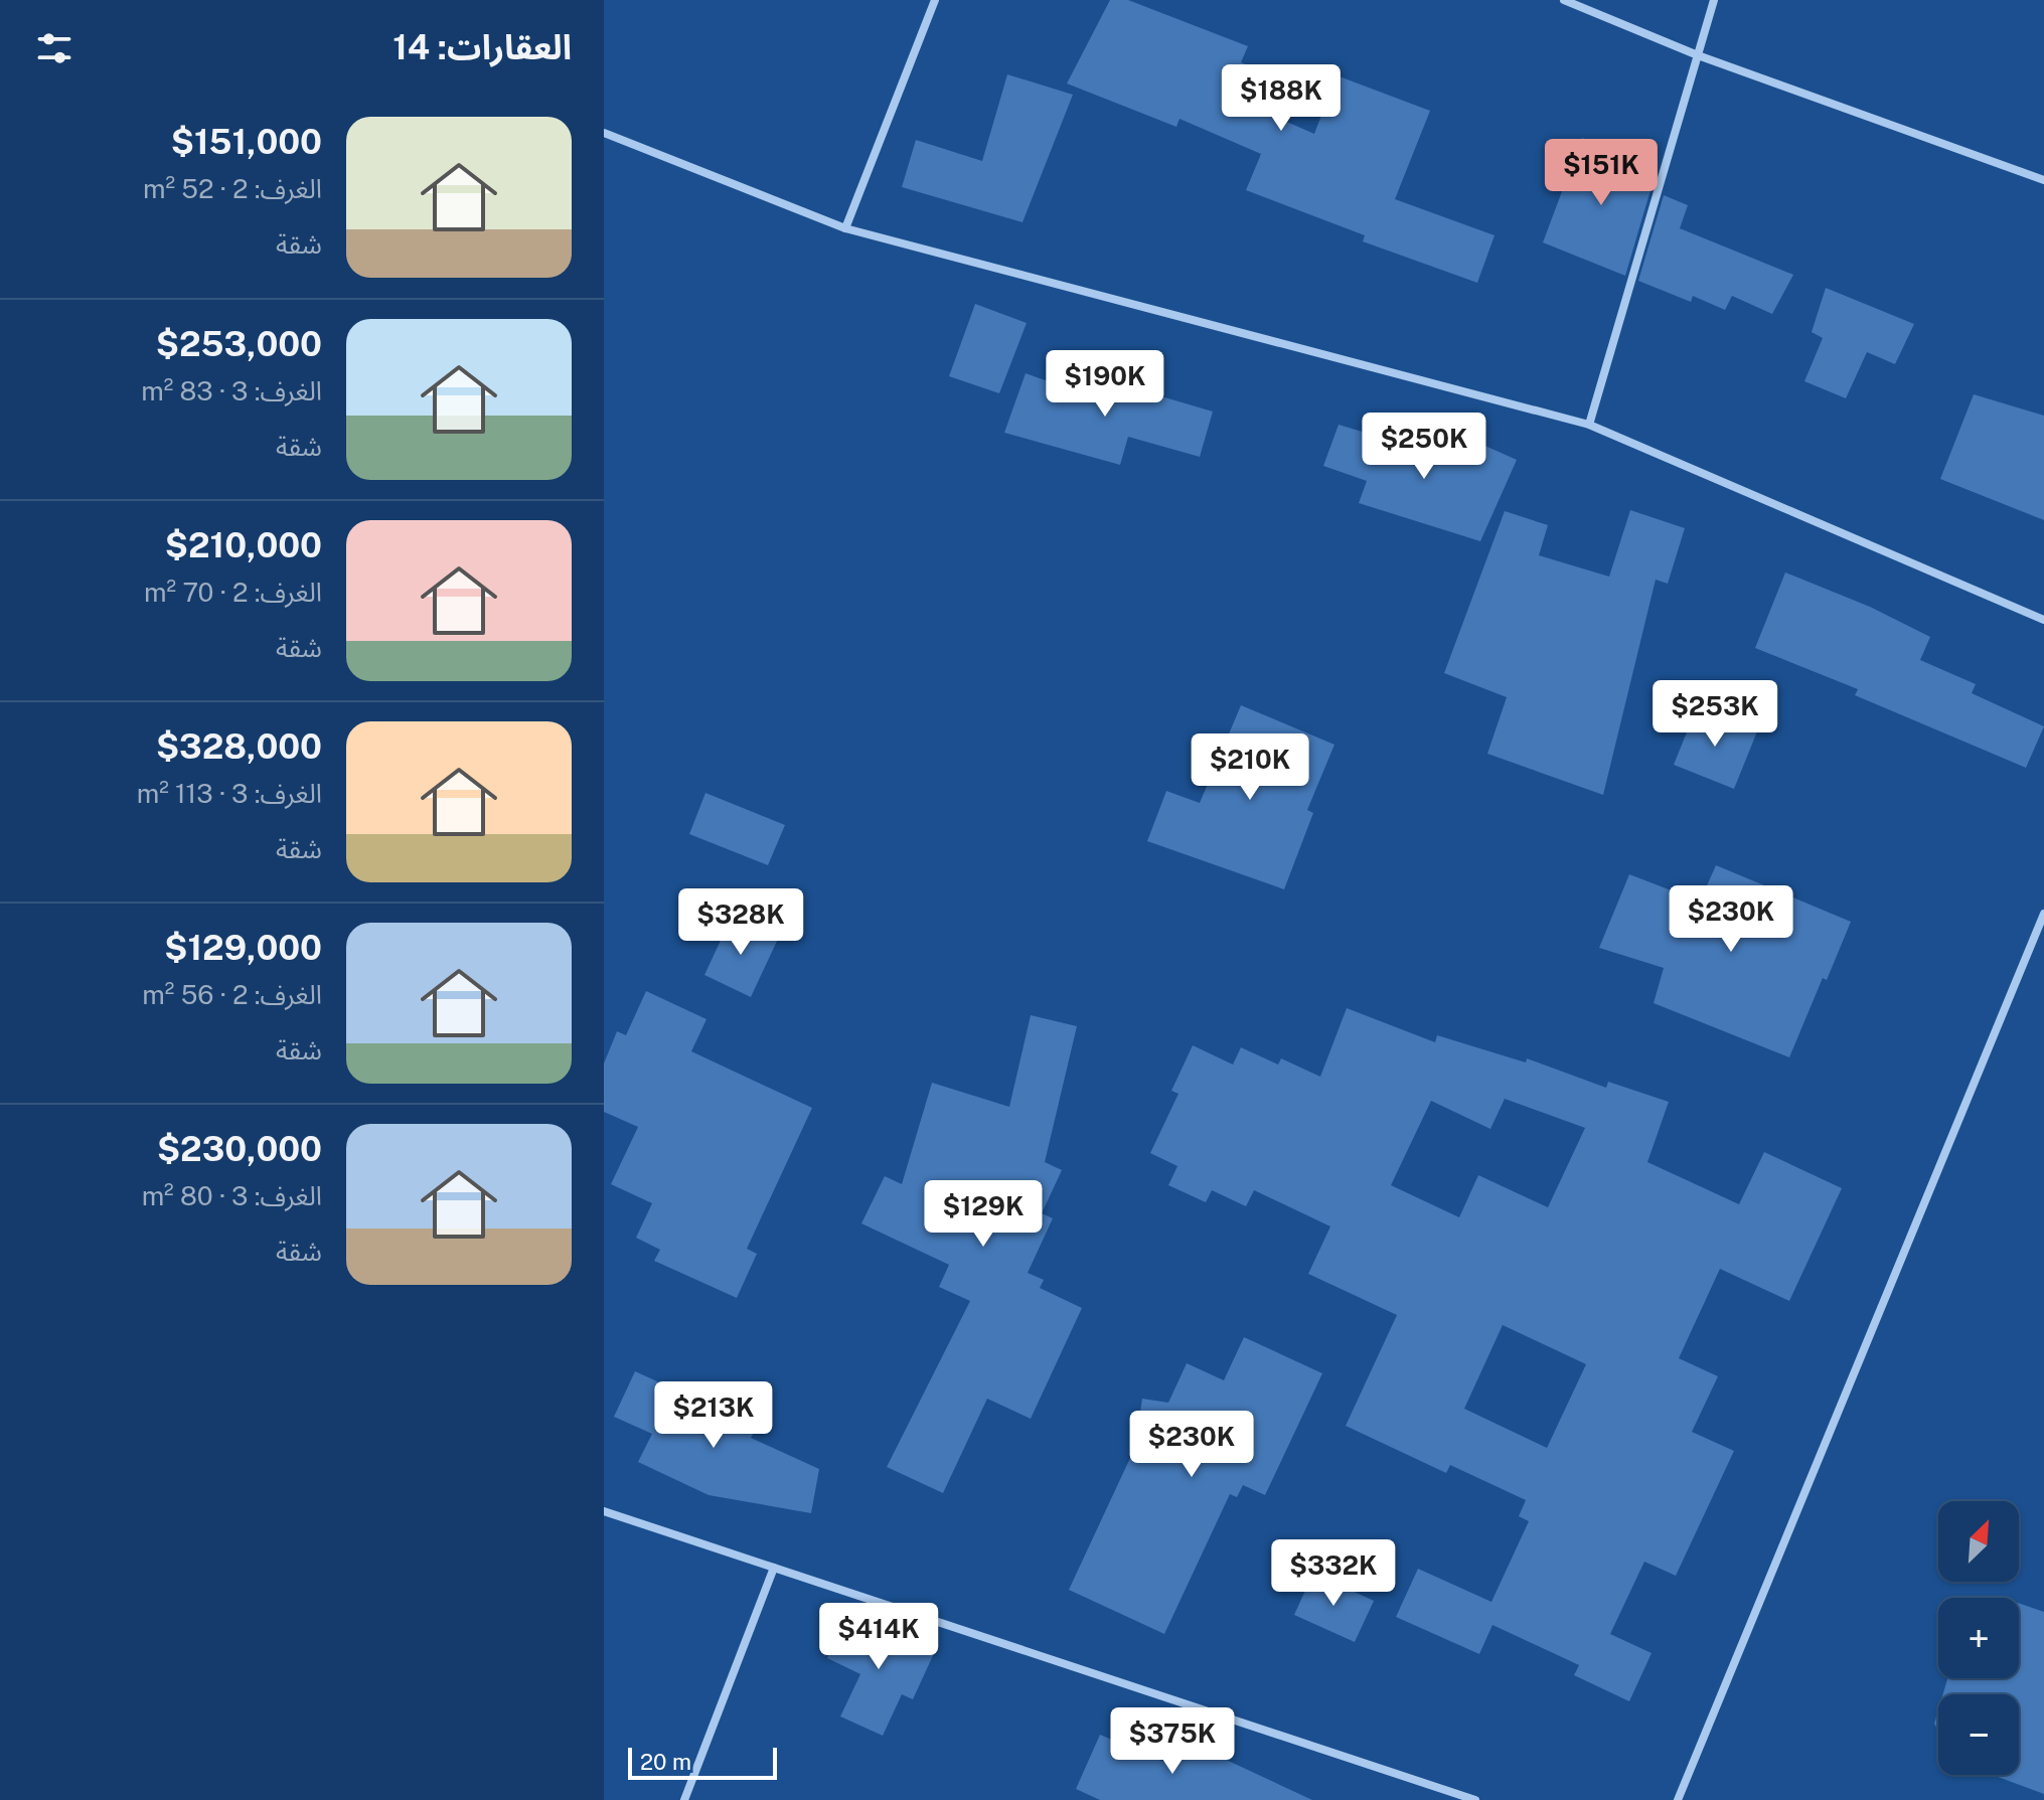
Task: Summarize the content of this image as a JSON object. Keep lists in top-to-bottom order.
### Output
{
  "scale_bar": "20 m",
  "north": "top right",
  "page": {
    "heading": "العقارات: 14",
    "price": [
      "$188K",
      "$151K",
      "$190K",
      "$250K",
      "$253K",
      "$210K",
      "$230K",
      "$328K",
      "$129K",
      "$213K",
      "$230K",
      "$332K",
      "$414K",
      "$375K"
    ],
    "list": [
      {
        "name": "$151,000",
        "note": "الغرف: 2 · 52 m² · شقة"
      },
      {
        "name": "$253,000",
        "note": "الغرف: 3 · 83 m² · شقة"
      },
      {
        "name": "$210,000",
        "note": "الغرف: 2 · 70 m² · شقة"
      },
      {
        "name": "$328,000",
        "note": "الغرف: 3 · 113 m² · شقة"
      },
      {
        "name": "$129,000",
        "note": "الغرف: 2 · 56 m² · شقة"
      },
      {
        "name": "$230,000",
        "note": "الغرف: 3 · 80 m² · شقة"
      }
    ],
    "map_buttons": ["+", "−"],
    "scale": "20 m"
  }
}
